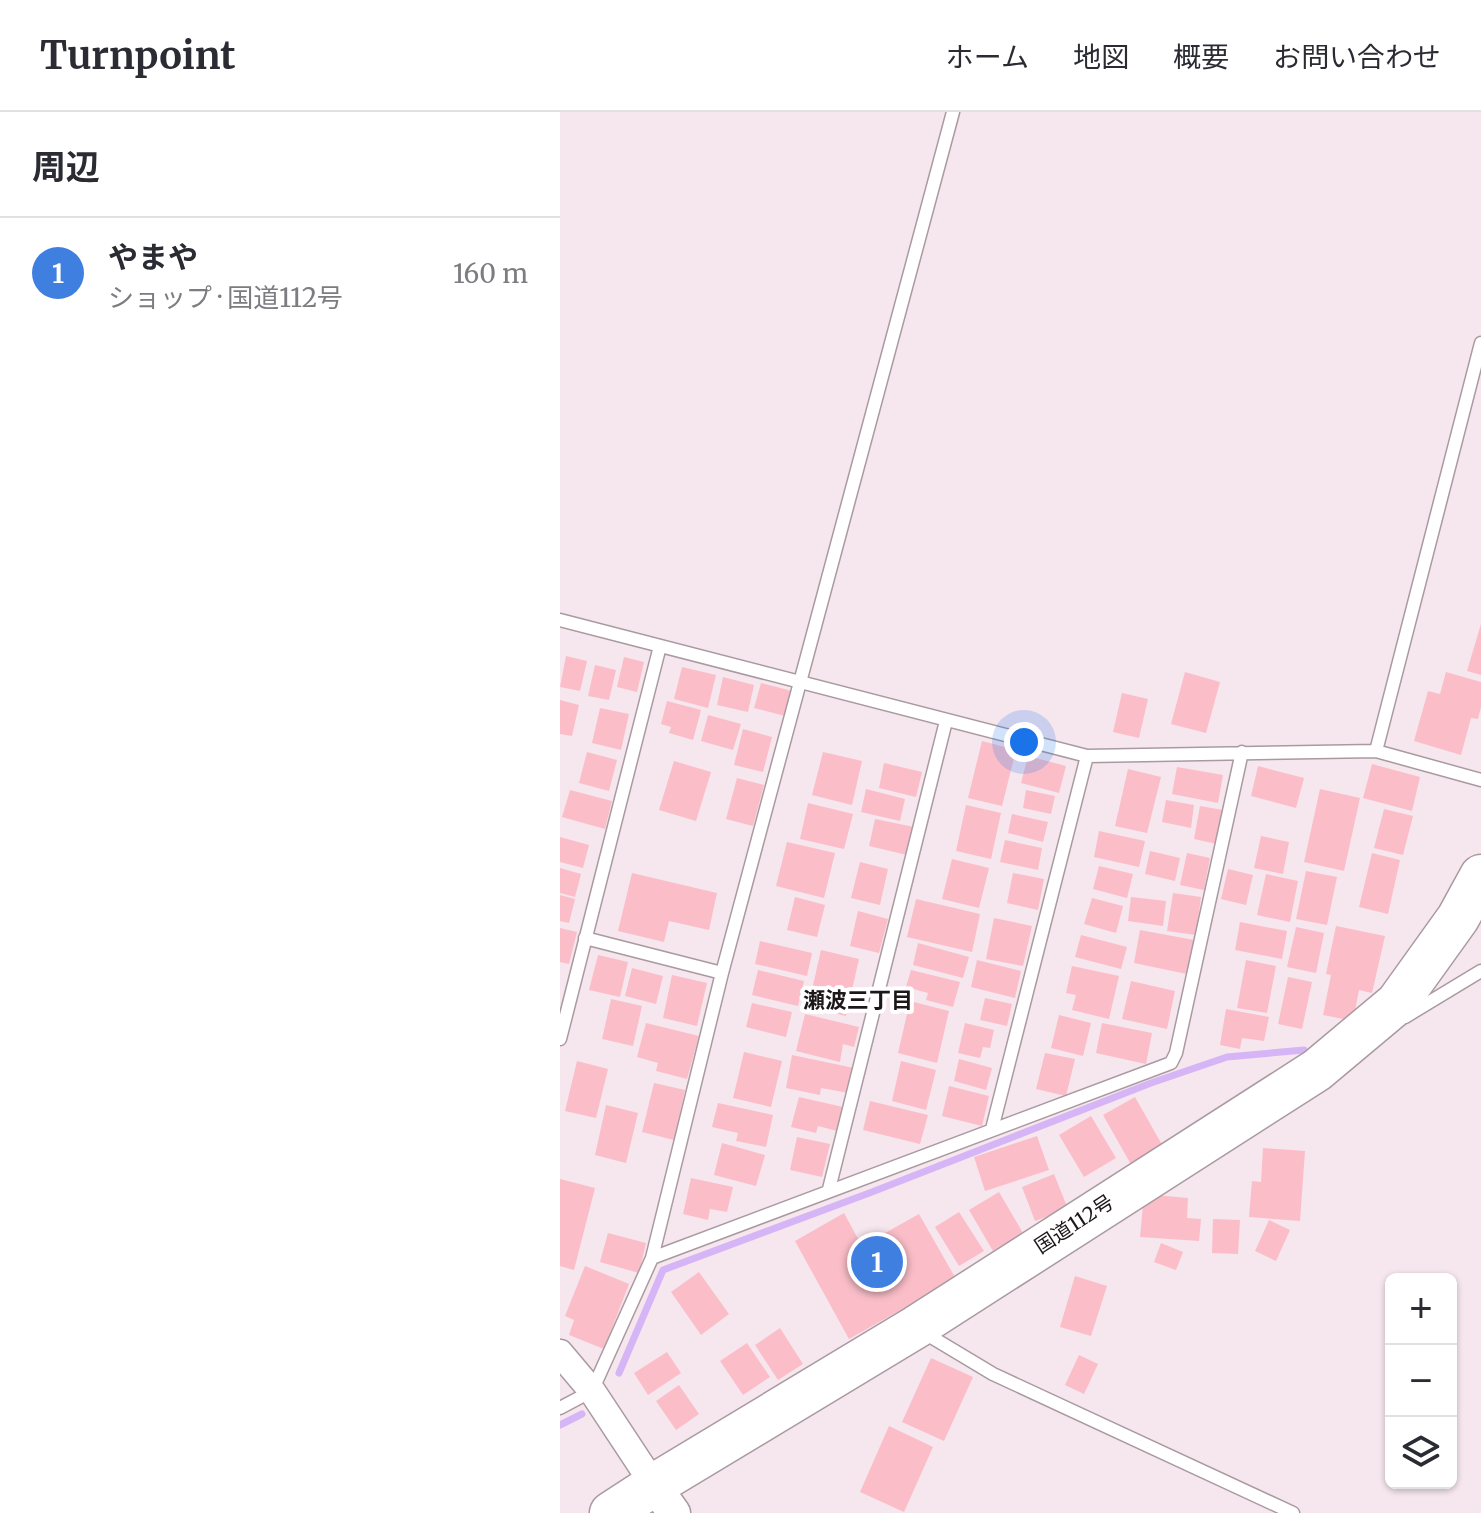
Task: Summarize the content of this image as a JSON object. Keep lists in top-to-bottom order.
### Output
{
  "streets": {
    "highway": ["国道112号"]
  },
  "districts": ["瀬波三丁目"],
  "page": {
    "header": "Turnpoint",
    "nav": [
      "ホーム",
      "地図",
      "概要",
      "お問い合わせ"
    ],
    "heading": "周辺",
    "list": [
      {
        "mark": "1",
        "name": "やまや",
        "note": "ショップ · 国道112号",
        "value": "160 m"
      }
    ],
    "pins": "1",
    "map_buttons": ["+", "−"]
  }
}
